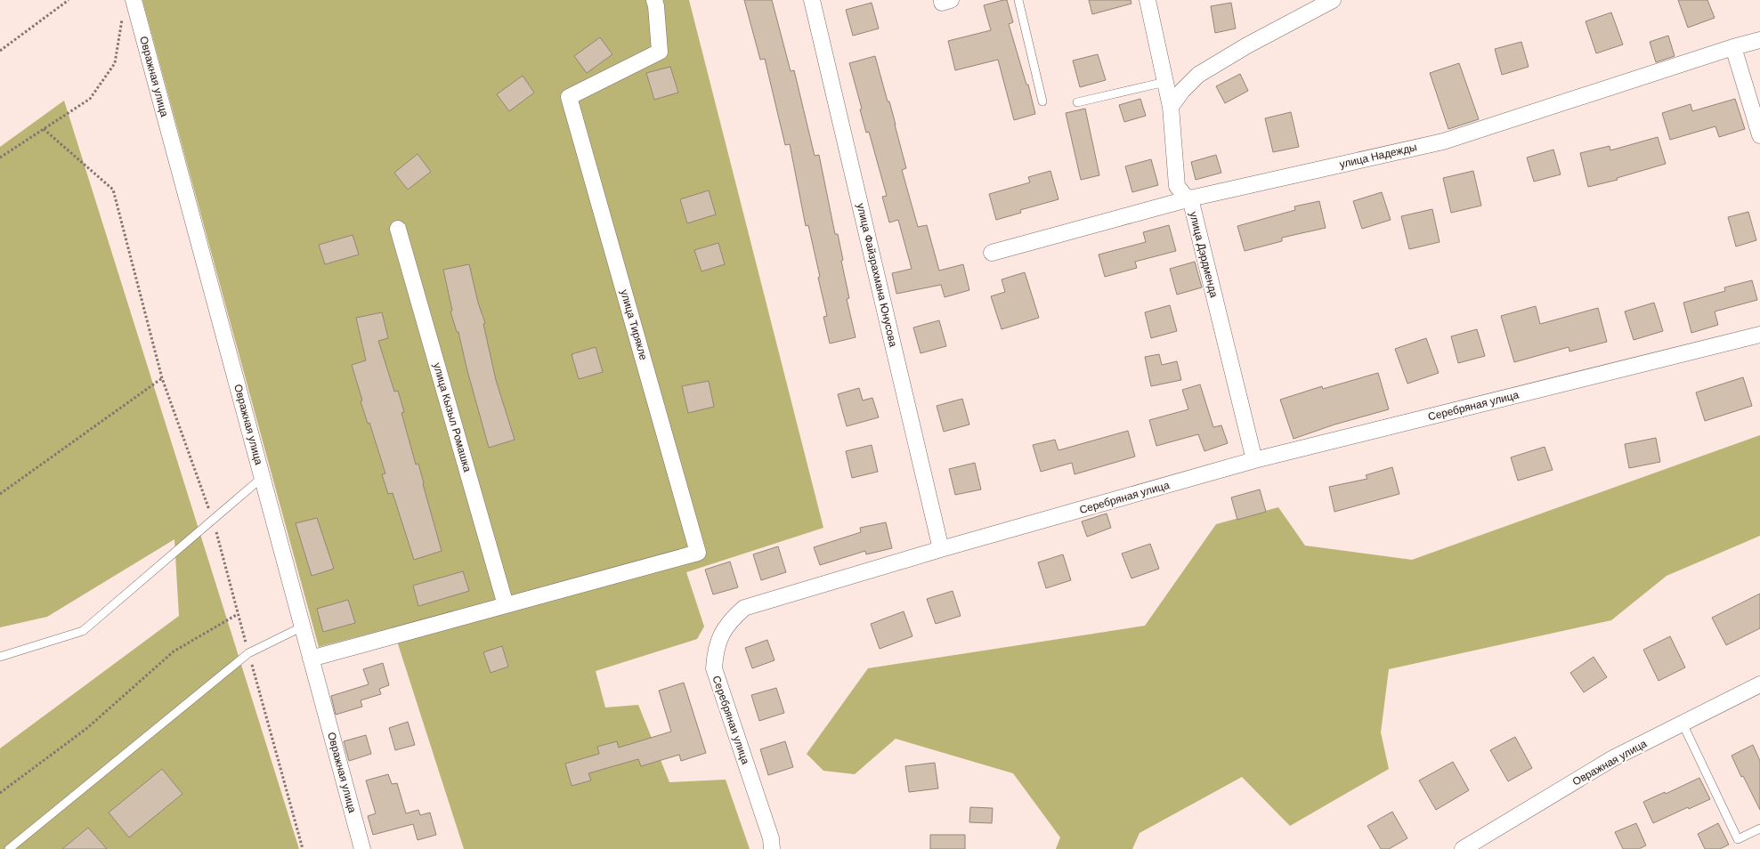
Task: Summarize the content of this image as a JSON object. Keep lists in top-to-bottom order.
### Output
{
  "streets": {
    "street": [
      "Овражная улица",
      "улица Надежды",
      "улица Дэрдменда",
      "улица Файзрахмана Юнусова",
      "улица Тирякле",
      "Серебряная улица",
      "улица Кызыл Ромашка"
    ]
  },
  "crossings": [
    ["улица Надежды", "улица Дэрдменда"],
    ["улица Дэрдменда", "Серебряная улица"],
    ["улица Файзрахмана Юнусова", "Серебряная улица"],
    ["улица Тирякле", "улица Кызыл Ромашка"]
  ]
}
